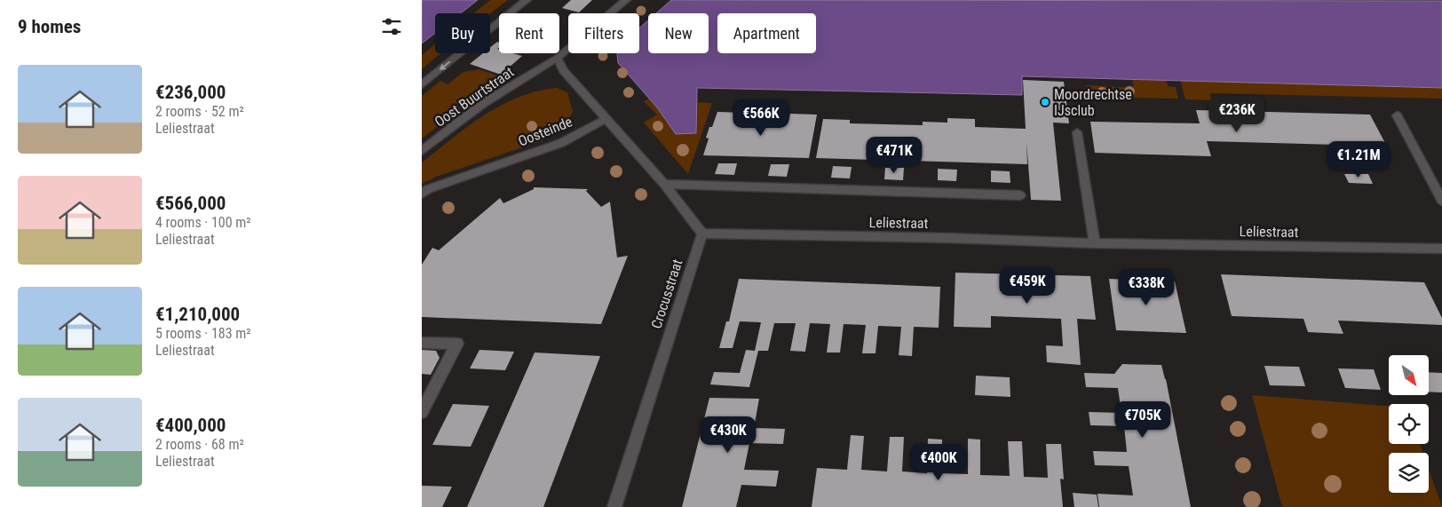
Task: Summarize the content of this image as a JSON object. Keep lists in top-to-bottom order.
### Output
{
  "streets": {
    "street": [
      "Oost Buurtstraat",
      "Oosteinde",
      "Leliestraat",
      "Crocusstraat"
    ]
  },
  "crossings": [
    ["Leliestraat", "Crocusstraat"]
  ],
  "places": ["Moordrechtse IJsclub"],
  "north": "bottom right",
  "page": {
    "heading": "9 homes",
    "chip": [
      "Buy",
      "Rent",
      "Filters",
      "New",
      "Apartment"
    ],
    "list": [
      {
        "name": "€236,000",
        "note": "2 rooms · 52 m² · Leliestraat"
      },
      {
        "name": "€566,000",
        "note": "4 rooms · 100 m² · Leliestraat"
      },
      {
        "name": "€1,210,000",
        "note": "5 rooms · 183 m² · Leliestraat"
      },
      {
        "name": "€400,000",
        "note": "2 rooms · 68 m² · Leliestraat"
      }
    ],
    "price": [
      "€236K",
      "€566K",
      "€471K",
      "€1.21M",
      "€459K",
      "€338K",
      "€705K",
      "€430K",
      "€400K"
    ]
  }
}
